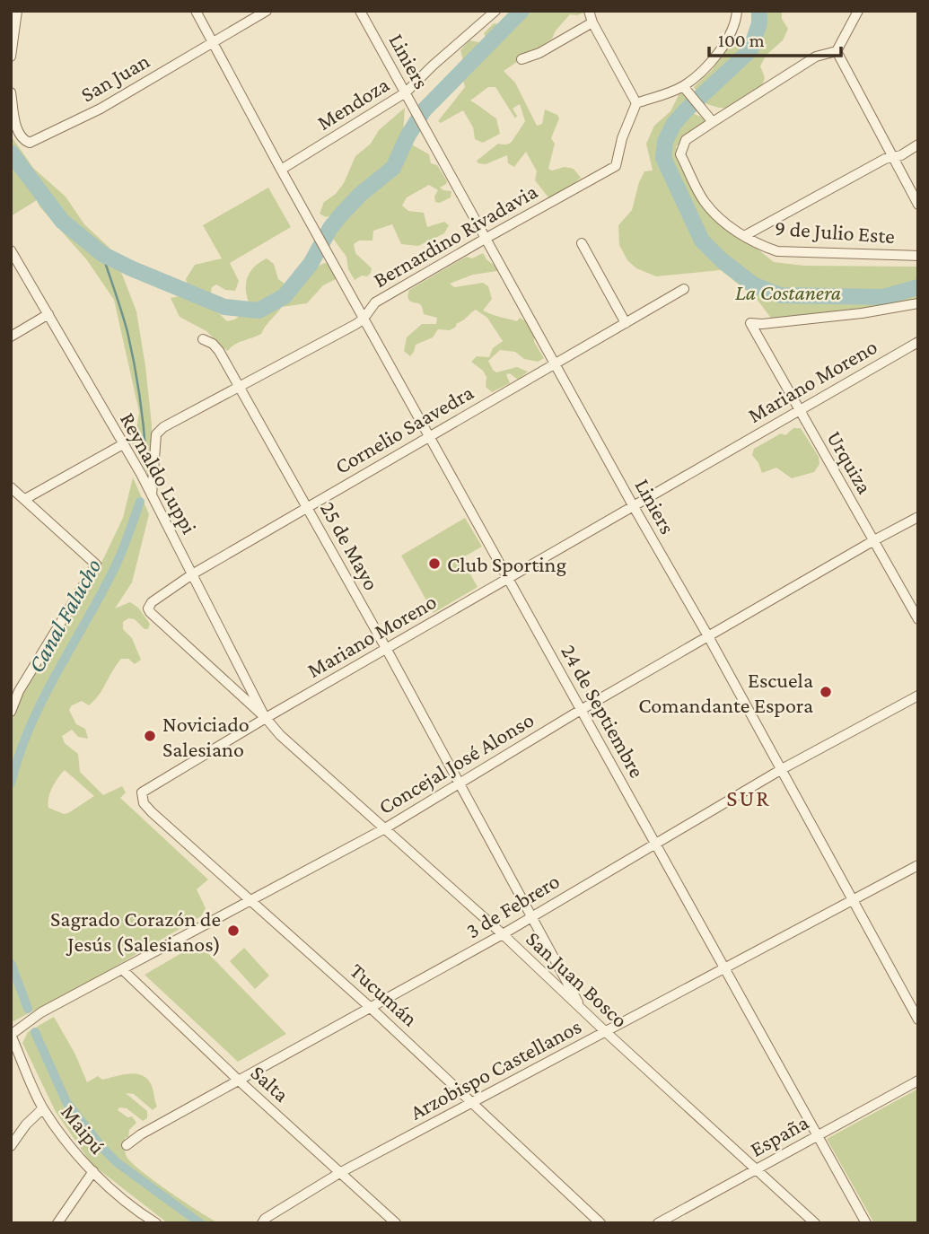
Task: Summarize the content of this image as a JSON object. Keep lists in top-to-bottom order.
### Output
{
  "streets": {
    "street": [
      "Liniers",
      "San Juan",
      "Mendoza",
      "9 de Julio Este",
      "Bernardino Rivadavia",
      "Mariano Moreno",
      "Cornelio Saavedra",
      "Urquiza",
      "Reynaldo Luppi",
      "25 de Mayo",
      "24 de Septiembre",
      "Concejal José Alonso",
      "3 de Febrero",
      "San Juan Bosco",
      "Tucumán",
      "Arzobispo Castellanos",
      "Salta",
      "Maipú",
      "España"
    ]
  },
  "crossings": [
    ["Liniers", "Mendoza"],
    ["Liniers", "Bernardino Rivadavia"],
    ["Liniers", "Mariano Moreno"],
    ["Liniers", "Cornelio Saavedra"],
    ["Liniers", "Concejal José Alonso"],
    ["Liniers", "3 de Febrero"],
    ["Liniers", "Arzobispo Castellanos"],
    ["San Juan", "24 de Septiembre"],
    ["Mendoza", "24 de Septiembre"],
    ["Bernardino Rivadavia", "Reynaldo Luppi"],
    ["Bernardino Rivadavia", "25 de Mayo"],
    ["Bernardino Rivadavia", "24 de Septiembre"],
    ["Mariano Moreno", "Urquiza"],
    ["Mariano Moreno", "Reynaldo Luppi"],
    ["Mariano Moreno", "25 de Mayo"],
    ["Mariano Moreno", "24 de Septiembre"],
    ["Mariano Moreno", "San Juan Bosco"],
    ["Mariano Moreno", "Tucumán"],
    ["Cornelio Saavedra", "Reynaldo Luppi"],
    ["Cornelio Saavedra", "25 de Mayo"],
    ["Cornelio Saavedra", "24 de Septiembre"],
    ["Cornelio Saavedra", "San Juan Bosco"],
    ["Urquiza", "Concejal José Alonso"],
    ["Reynaldo Luppi", "San Juan Bosco"],
    ["25 de Mayo", "Concejal José Alonso"],
    ["25 de Mayo", "3 de Febrero"],
    ["25 de Mayo", "San Juan Bosco"],
    ["24 de Septiembre", "Concejal José Alonso"],
    ["24 de Septiembre", "3 de Febrero"],
    ["24 de Septiembre", "Arzobispo Castellanos"],
    ["24 de Septiembre", "España"],
    ["Concejal José Alonso", "San Juan Bosco"],
    ["Concejal José Alonso", "Tucumán"],
    ["Concejal José Alonso", "Salta"],
    ["Concejal José Alonso", "Maipú"],
    ["3 de Febrero", "San Juan Bosco"],
    ["3 de Febrero", "Tucumán"],
    ["3 de Febrero", "Salta"],
    ["San Juan Bosco", "Arzobispo Castellanos"],
    ["San Juan Bosco", "España"],
    ["Tucumán", "Arzobispo Castellanos"],
    ["Arzobispo Castellanos", "Salta"]
  ],
  "districts": ["SUR"],
  "water": ["Canal Falucho"],
  "parks": ["La Costanera"],
  "places": [
    "Club Sporting",
    "Escuela Comandante Espora",
    "Noviciado Salesiano",
    "Sagrado Corazón de Jesús (Salesianos)"
  ],
  "scale_bar": "100 m"
}
